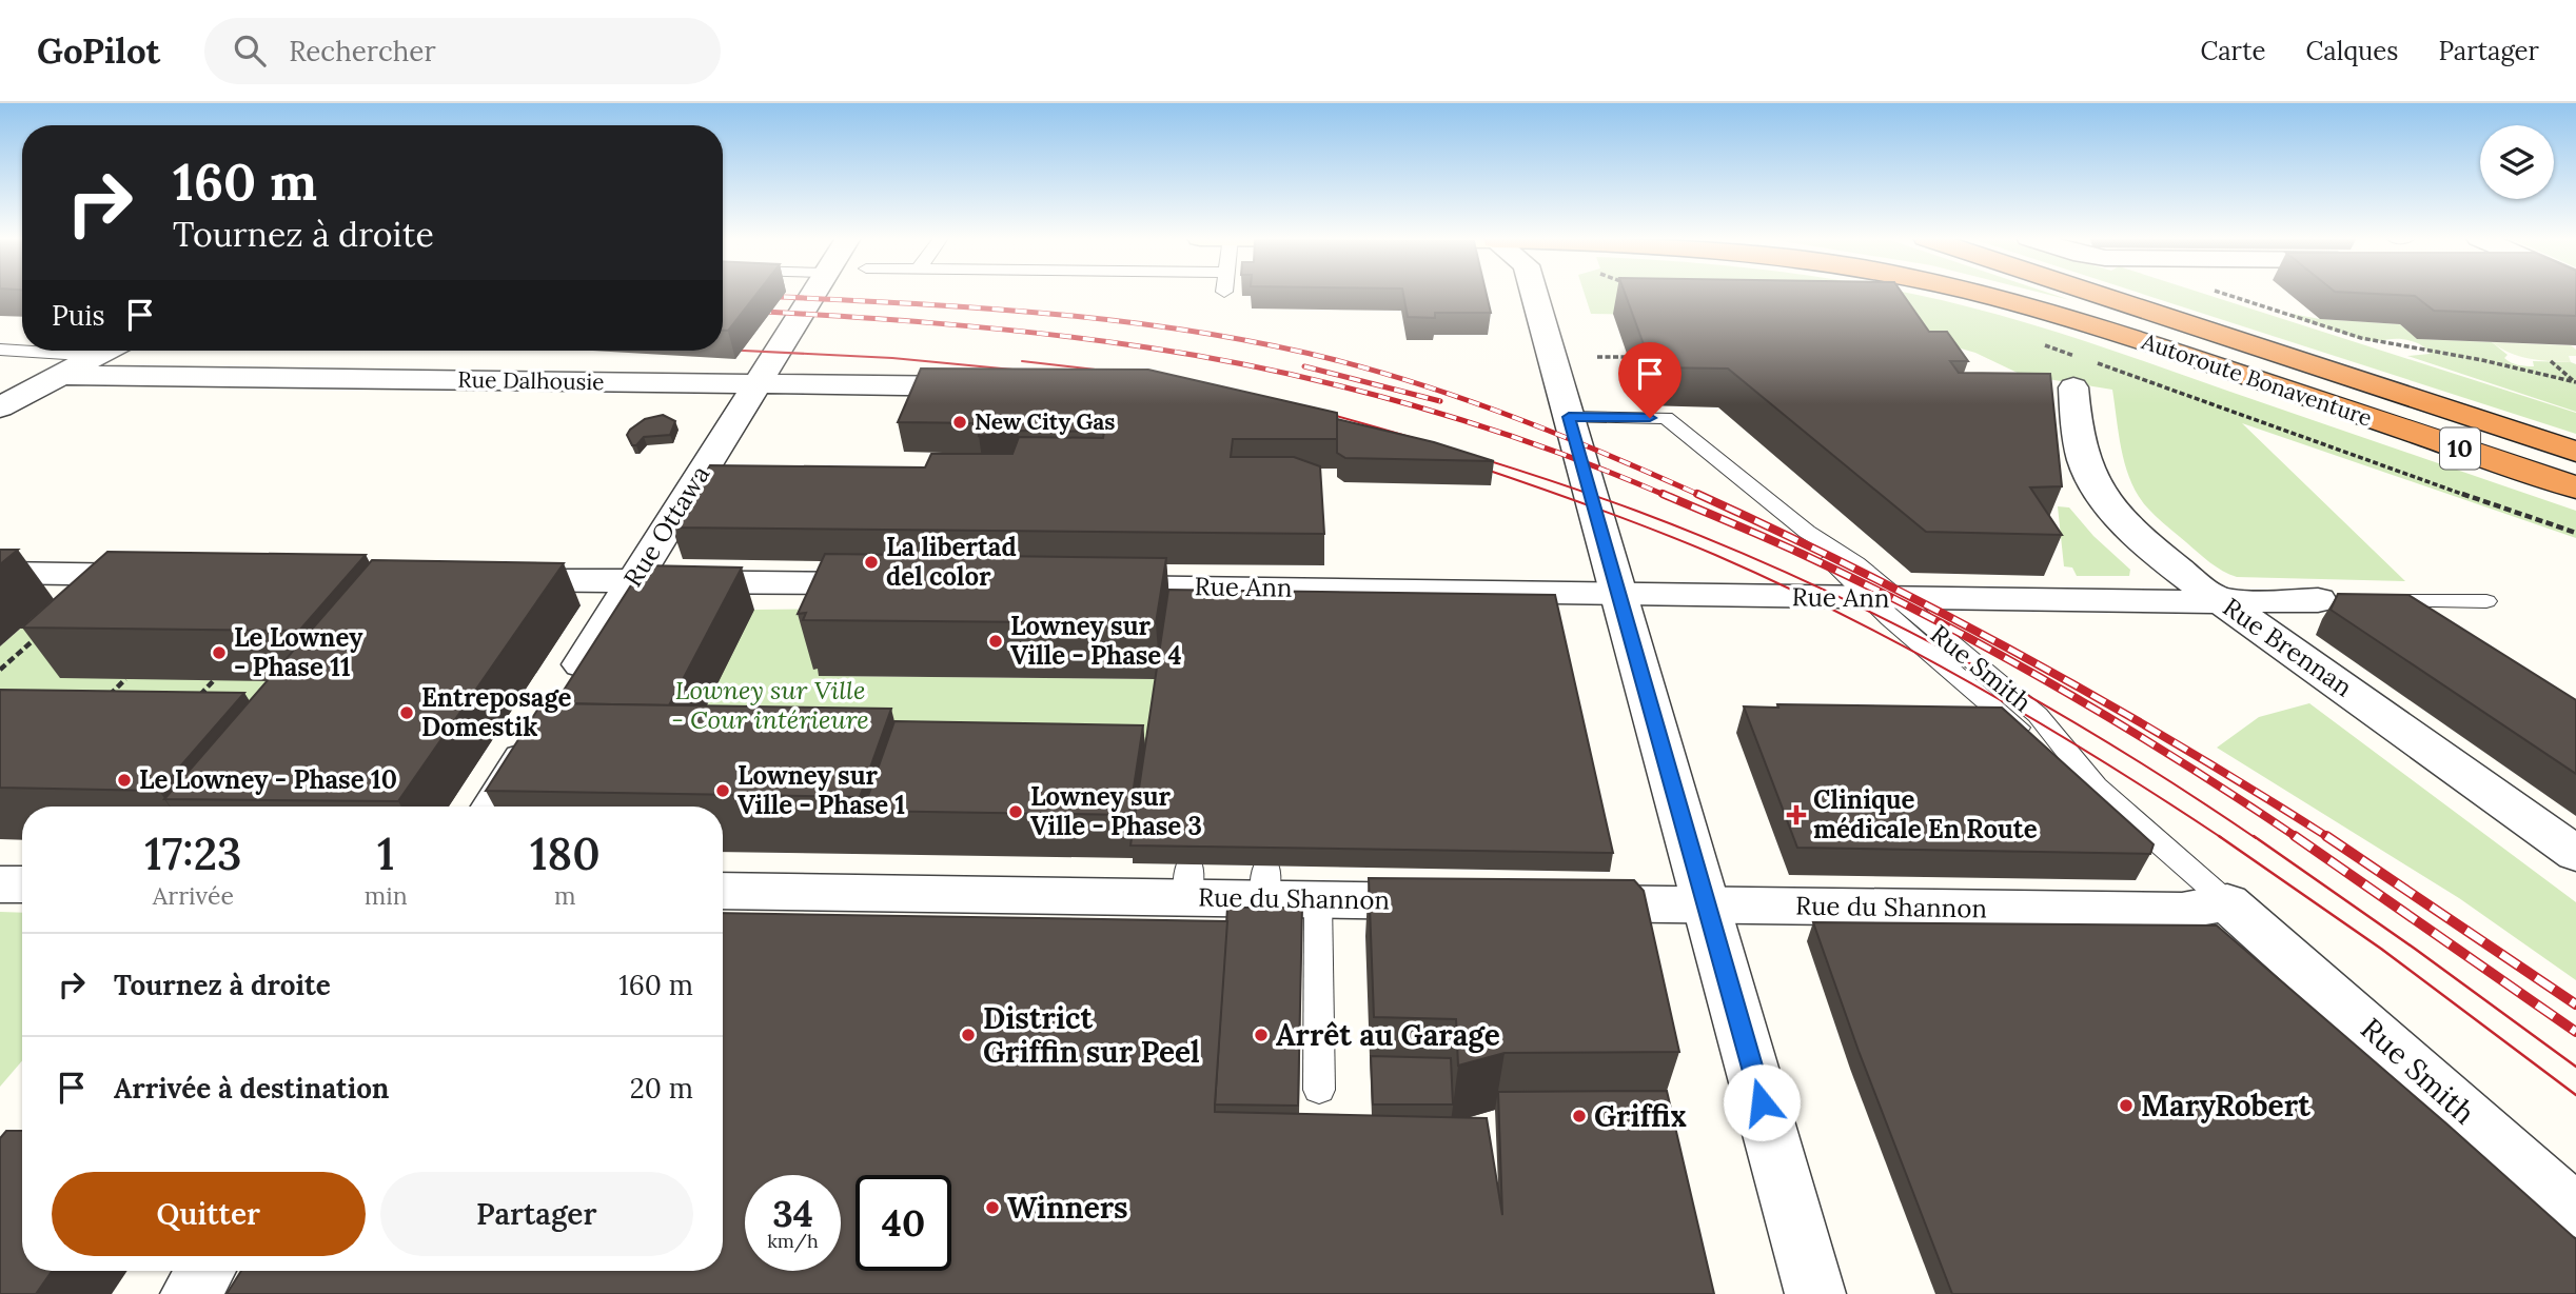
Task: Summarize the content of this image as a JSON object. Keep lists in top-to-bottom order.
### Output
{
  "streets": {
    "highway": ["Autoroute Bonaventure", "10"],
    "street": [
      "Rue Dalhousie",
      "Rue Ottawa",
      "Rue Ann",
      "Rue Brennan",
      "Rue Smith",
      "Rue du Shannon"
    ]
  },
  "crossings": [
    ["Rue Dalhousie", "Rue Ottawa"],
    ["Rue Ann", "Rue Brennan"],
    ["Rue Ann", "Rue Smith"],
    ["Rue Smith", "Rue du Shannon"]
  ],
  "parks": ["Lowney sur Ville - Cour intérieure"],
  "places": {
    "other": [
      "New City Gas",
      "La libertad del color",
      "Lowney sur Ville - Phase 4",
      "Le Lowney - Phase 11",
      "Entreposage Domestik",
      "Le Lowney - Phase 10",
      "Lowney sur Ville - Phase 1",
      "Lowney sur Ville - Phase 3",
      "District Griffin sur Peel",
      "Arrêt au Garage",
      "MaryRobert",
      "Griffix",
      "Winners"
    ],
    "health": ["Clinique médicale En Route"]
  },
  "page": {
    "header": "GoPilot",
    "search": "Rechercher",
    "nav": ["Carte", "Calques", "Partager"],
    "turn": ["160 m", "Tournez à droite"],
    "then": "Puis",
    "eta": [
      "17:23",
      "Arrivée",
      "1",
      "min",
      "180",
      "m"
    ],
    "list": [
      {
        "name": "Tournez à droite",
        "value": "160 m"
      },
      {
        "name": "Arrivée à destination",
        "value": "20 m"
      }
    ],
    "buttons": ["Quitter", "Partager"],
    "speed": "34 km/h",
    "limit": "40"
  }
}
